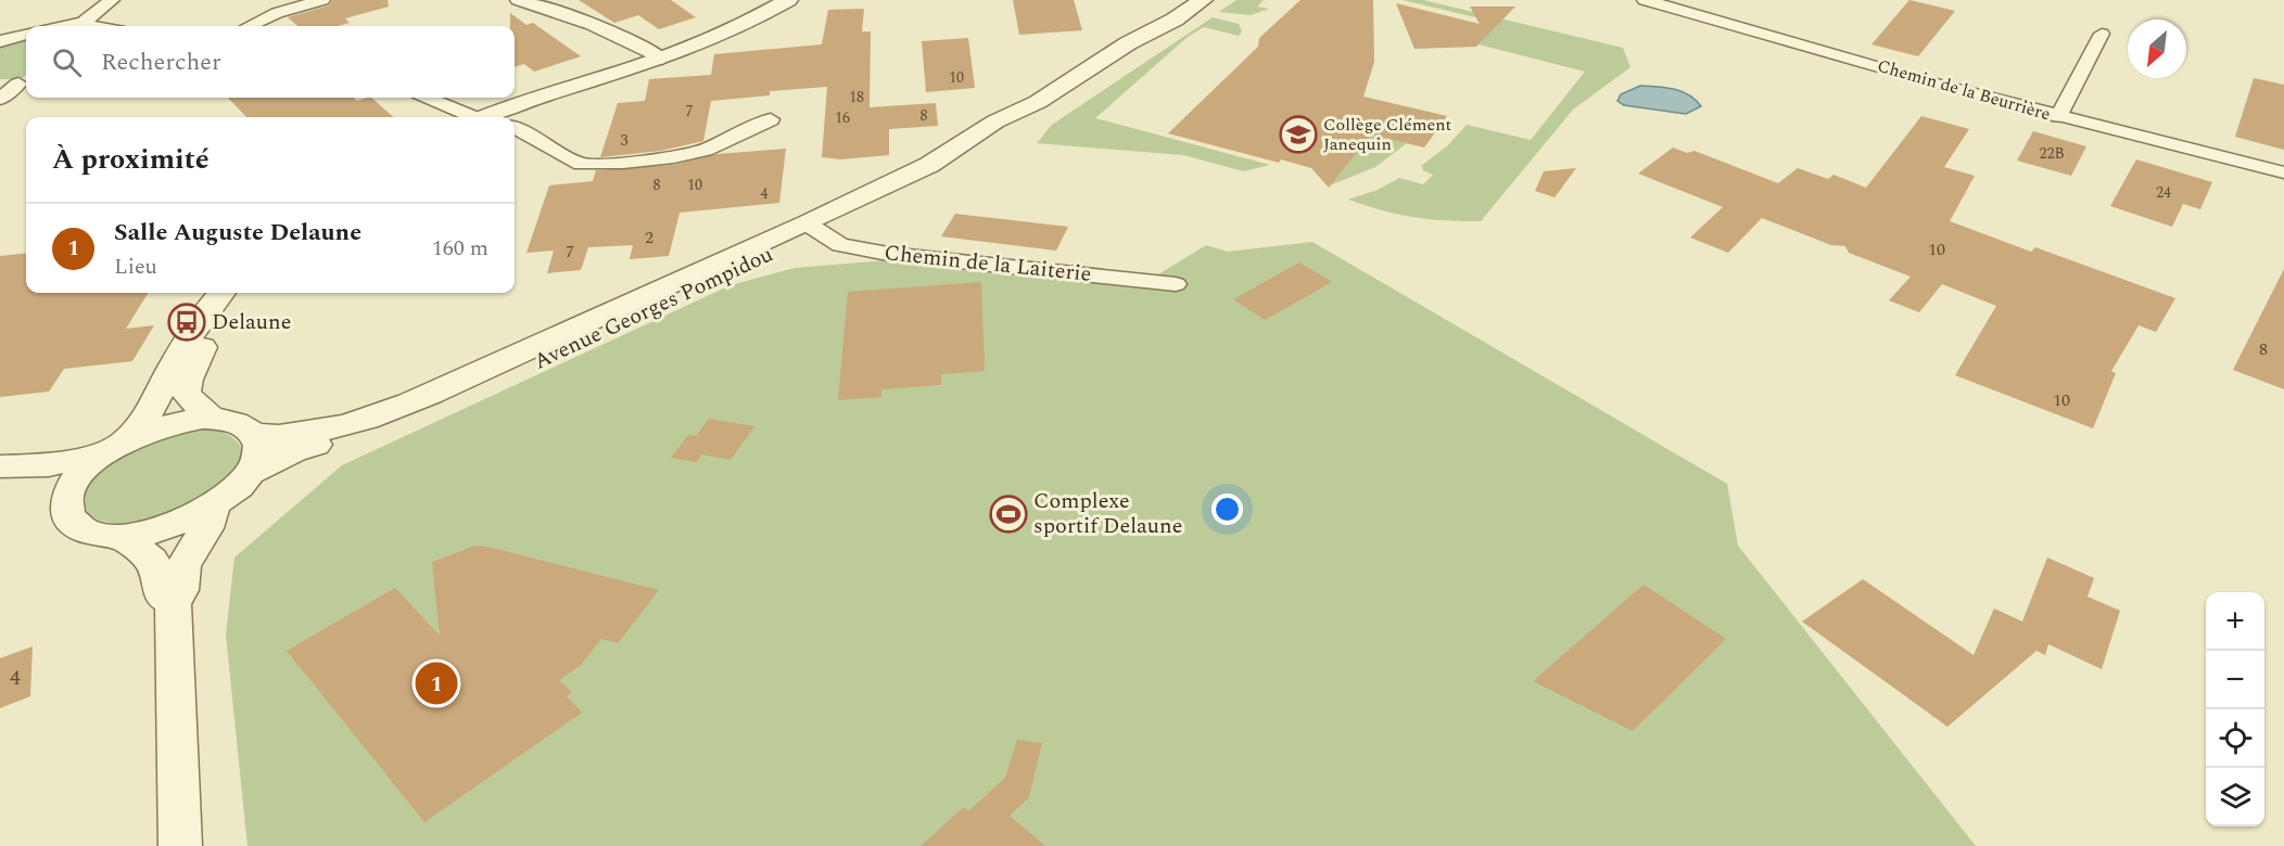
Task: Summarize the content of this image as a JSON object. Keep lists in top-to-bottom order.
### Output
{
  "streets": {
    "street": ["Chemin de la Beurrière", "Chemin de la Laiterie", "Avenue Georges Pompidou"]
  },
  "crossings": [
    ["Chemin de la Laiterie", "Avenue Georges Pompidou"]
  ],
  "places": {
    "school or university": ["Collège Clément Janequin"],
    "bus stop": ["Delaune"],
    "sports": ["Complexe sportif Delaune"]
  },
  "house_numbers": [
    "10",
    "18",
    "7",
    "8",
    "16",
    "3",
    "22B",
    "8",
    "10",
    "24",
    "4",
    "2",
    "10",
    "7",
    "8",
    "10",
    "4"
  ],
  "north": "bottom left",
  "page": {
    "search": "Rechercher",
    "heading": "À proximité",
    "list": [
      {
        "mark": "1",
        "name": "Salle Auguste Delaune",
        "note": "Lieu",
        "value": "160 m"
      }
    ],
    "map_buttons": ["+", "−"],
    "pins": "1"
  }
}
